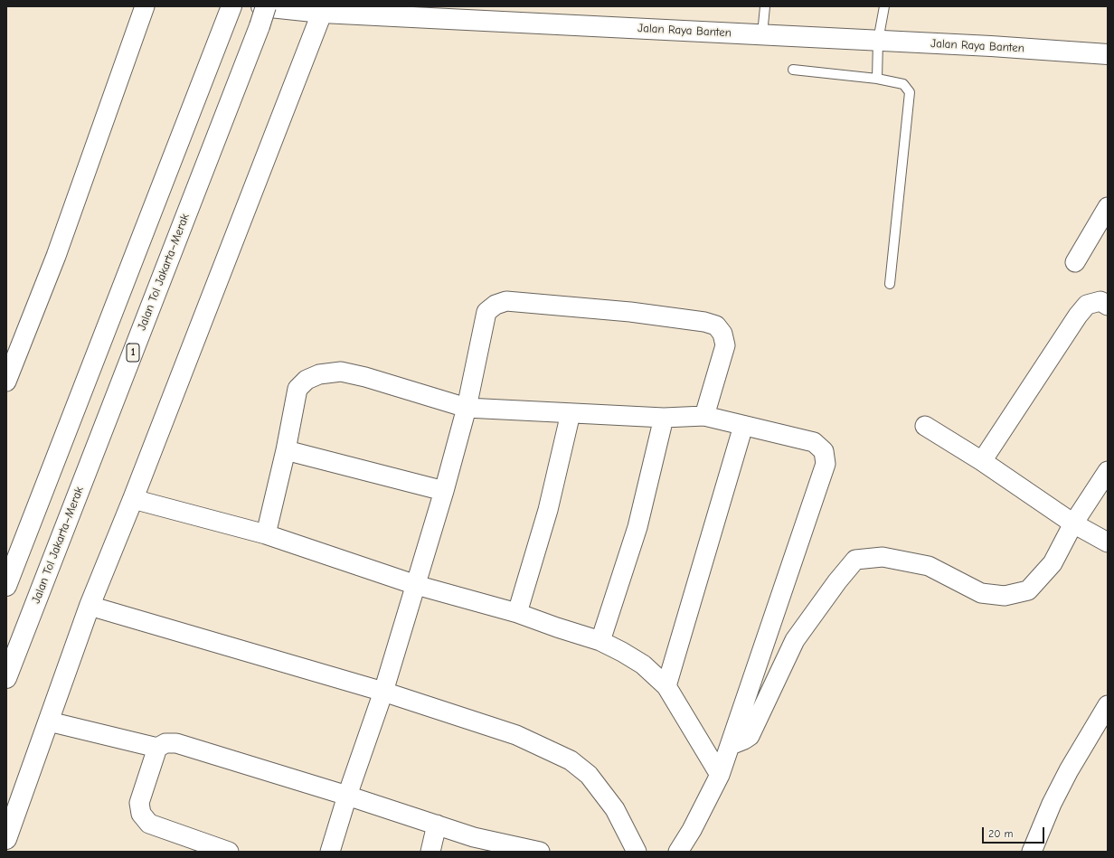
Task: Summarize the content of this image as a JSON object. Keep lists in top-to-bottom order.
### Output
{
  "streets": {
    "main road": ["Jalan Raya Banten", "Jalan Tol Jakarta–Merak", "1"]
  },
  "scale_bar": "20 m"
}
